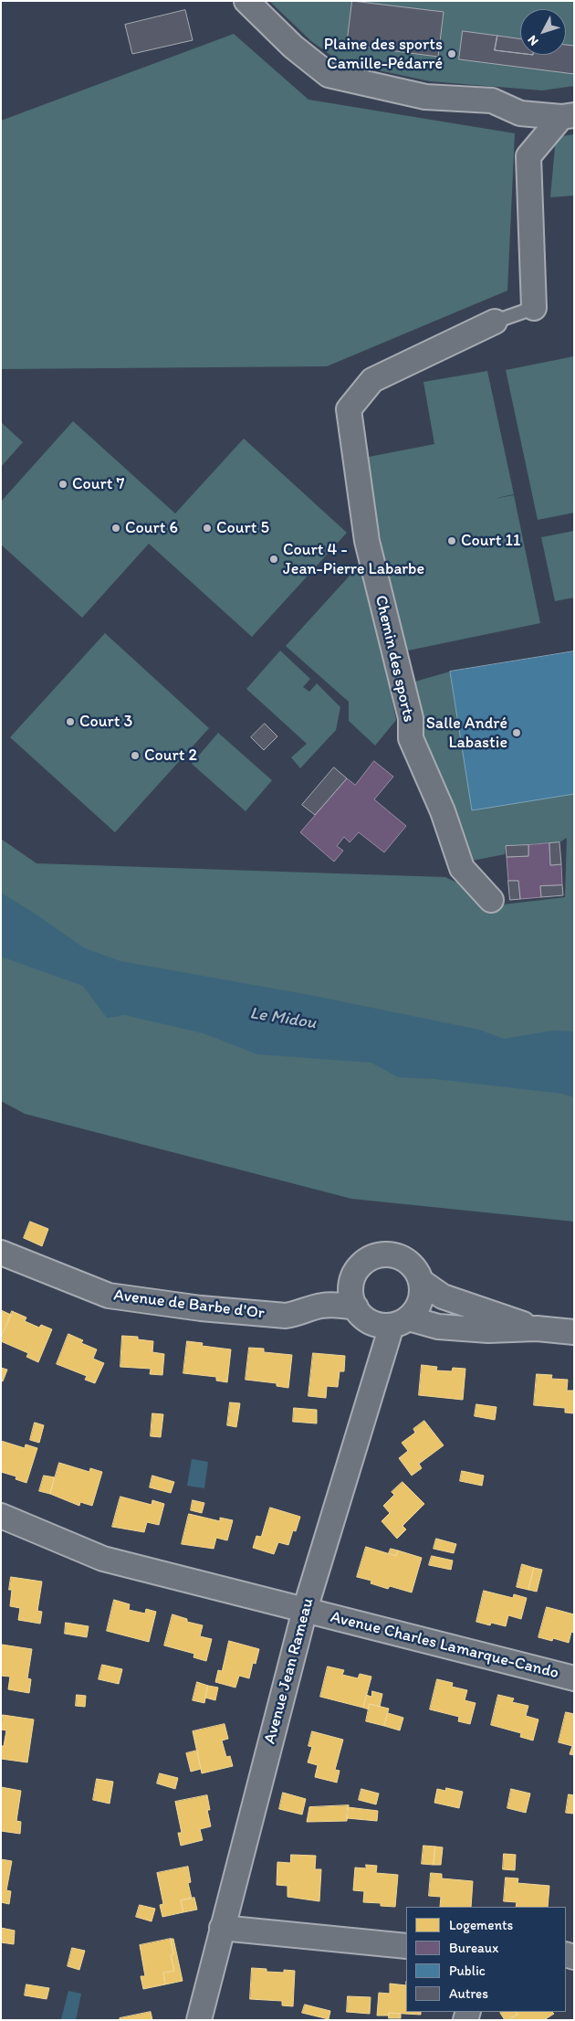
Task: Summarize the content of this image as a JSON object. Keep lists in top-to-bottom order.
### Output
{
  "streets": {
    "street": [
      "Chemin des sports",
      "Avenue de Barbe d'Or",
      "Avenue Charles Lamarque-Cando",
      "Avenue Jean Rameau"
    ]
  },
  "crossings": [
    ["Avenue de Barbe d'Or", "Avenue Jean Rameau"],
    ["Avenue Charles Lamarque-Cando", "Avenue Jean Rameau"]
  ],
  "water": ["Le Midou"],
  "places": [
    "Plaine des sports Camille-Pédarré",
    "Court 7",
    "Court 6",
    "Court 5",
    "Court 11",
    "Court 4 - Jean-Pierre Labarbe",
    "Court 3",
    "Salle André Labastie",
    "Court 2"
  ],
  "legend": [
    "Logements",
    "Bureaux",
    "Public",
    "Autres"
  ],
  "north": "bottom left"
}
